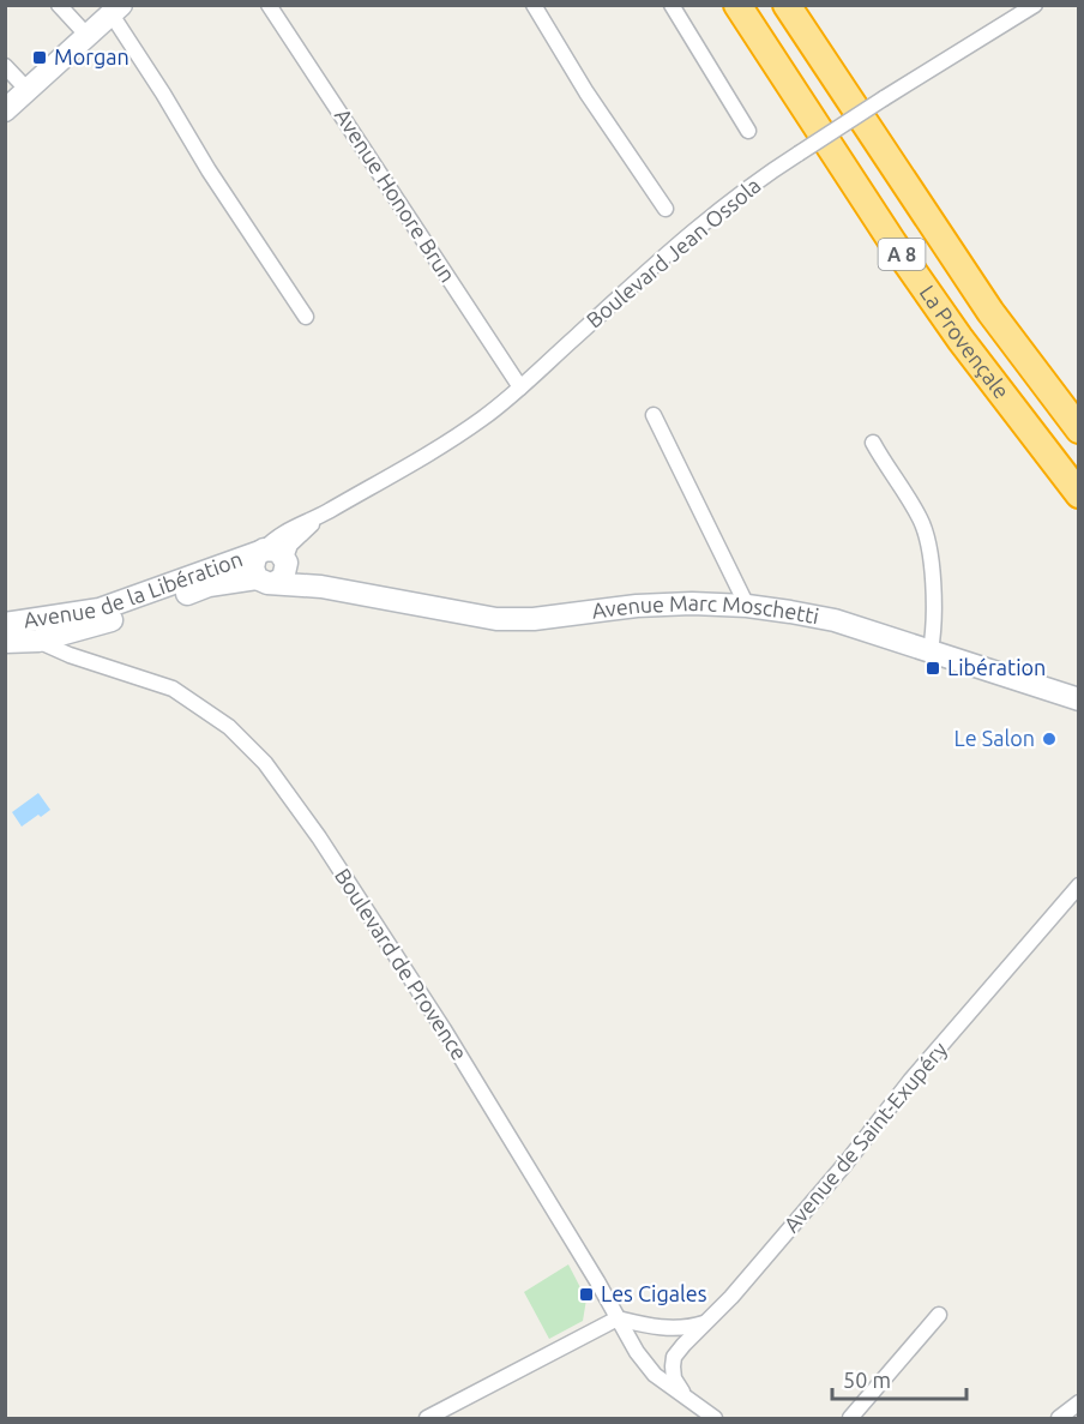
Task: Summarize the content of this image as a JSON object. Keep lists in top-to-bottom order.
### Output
{
  "streets": {
    "highway": ["A 8", "La Provençale"],
    "main road": ["Avenue de la Libération", "Avenue Marc Moschetti"],
    "street": [
      "Avenue Honore Brun",
      "Boulevard Jean Ossola",
      "Boulevard de Provence",
      "Avenue de Saint-Exupéry"
    ]
  },
  "crossings": [
    ["Avenue Honore Brun", "Boulevard Jean Ossola"],
    ["Boulevard Jean Ossola", "Avenue de la Libération"],
    ["Boulevard Jean Ossola", "Avenue Marc Moschetti"],
    ["Avenue de la Libération", "Avenue Marc Moschetti"],
    ["Avenue de la Libération", "Boulevard de Provence"],
    ["Boulevard de Provence", "Avenue de Saint-Exupéry"]
  ],
  "places": {
    "transit": ["Morgan", "Libération", "Les Cigales"],
    "other": ["Le Salon"]
  },
  "scale_bar": "50 m"
}
